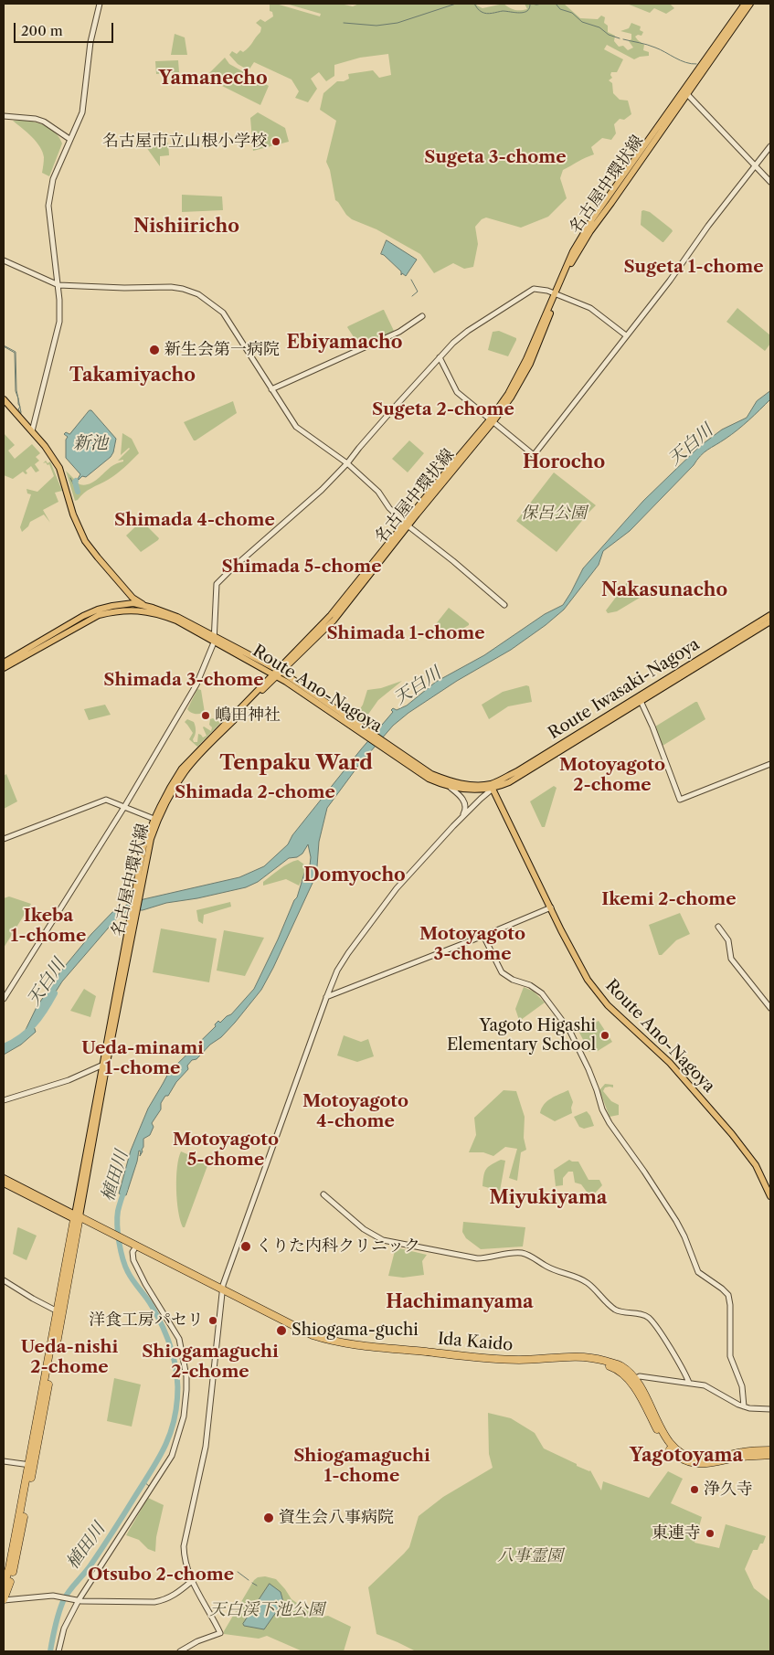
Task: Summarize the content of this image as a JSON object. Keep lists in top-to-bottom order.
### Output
{
  "streets": {
    "highway": ["Ida Kaido"],
    "main road": ["名古屋中環状線", "Route Ano-Nagoya", "Route Iwasaki-Nagoya"]
  },
  "crossings": [
    ["名古屋中環状線", "Route Ano-Nagoya"],
    ["名古屋中環状線", "Ida Kaido"],
    ["Route Ano-Nagoya", "Route Iwasaki-Nagoya"]
  ],
  "districts": [
    "Yamanecho",
    "Sugeta 3-chome",
    "Nishiiricho",
    "Sugeta 1-chome",
    "Ebiyamacho",
    "Takamiyacho",
    "Sugeta 2-chome",
    "Horocho",
    "Shimada 4-chome",
    "Shimada 5-chome",
    "Nakasunacho",
    "Shimada 1-chome",
    "Shimada 3-chome",
    "Tenpaku Ward",
    "Motoyagoto 2-chome",
    "Shimada 2-chome",
    "Domyocho",
    "Ikemi 2-chome",
    "Ikeba 1-chome",
    "Motoyagoto 3-chome",
    "Ueda-minami 1-chome",
    "Motoyagoto 4-chome",
    "Motoyagoto 5-chome",
    "Miyukiyama",
    "Hachimanyama",
    "Ueda-nishi 2-chome",
    "Shiogamaguchi 2-chome",
    "Yagotoyama",
    "Shiogamaguchi 1-chome",
    "Otsubo 2-chome"
  ],
  "water": ["新池", "天白川", "植田川"],
  "parks": ["保呂公園", "八事霊園", "天白渓下池公園"],
  "places": [
    "名古屋市立山根小学校",
    "新生会第一病院",
    "嶋田神社",
    "Yagoto Higashi Elementary School",
    "くりた内科クリニック",
    "洋食工房パセリ",
    "Shiogama-guchi",
    "浄久寺",
    "資生会八事病院",
    "東連寺"
  ],
  "scale_bar": "200 m"
}
